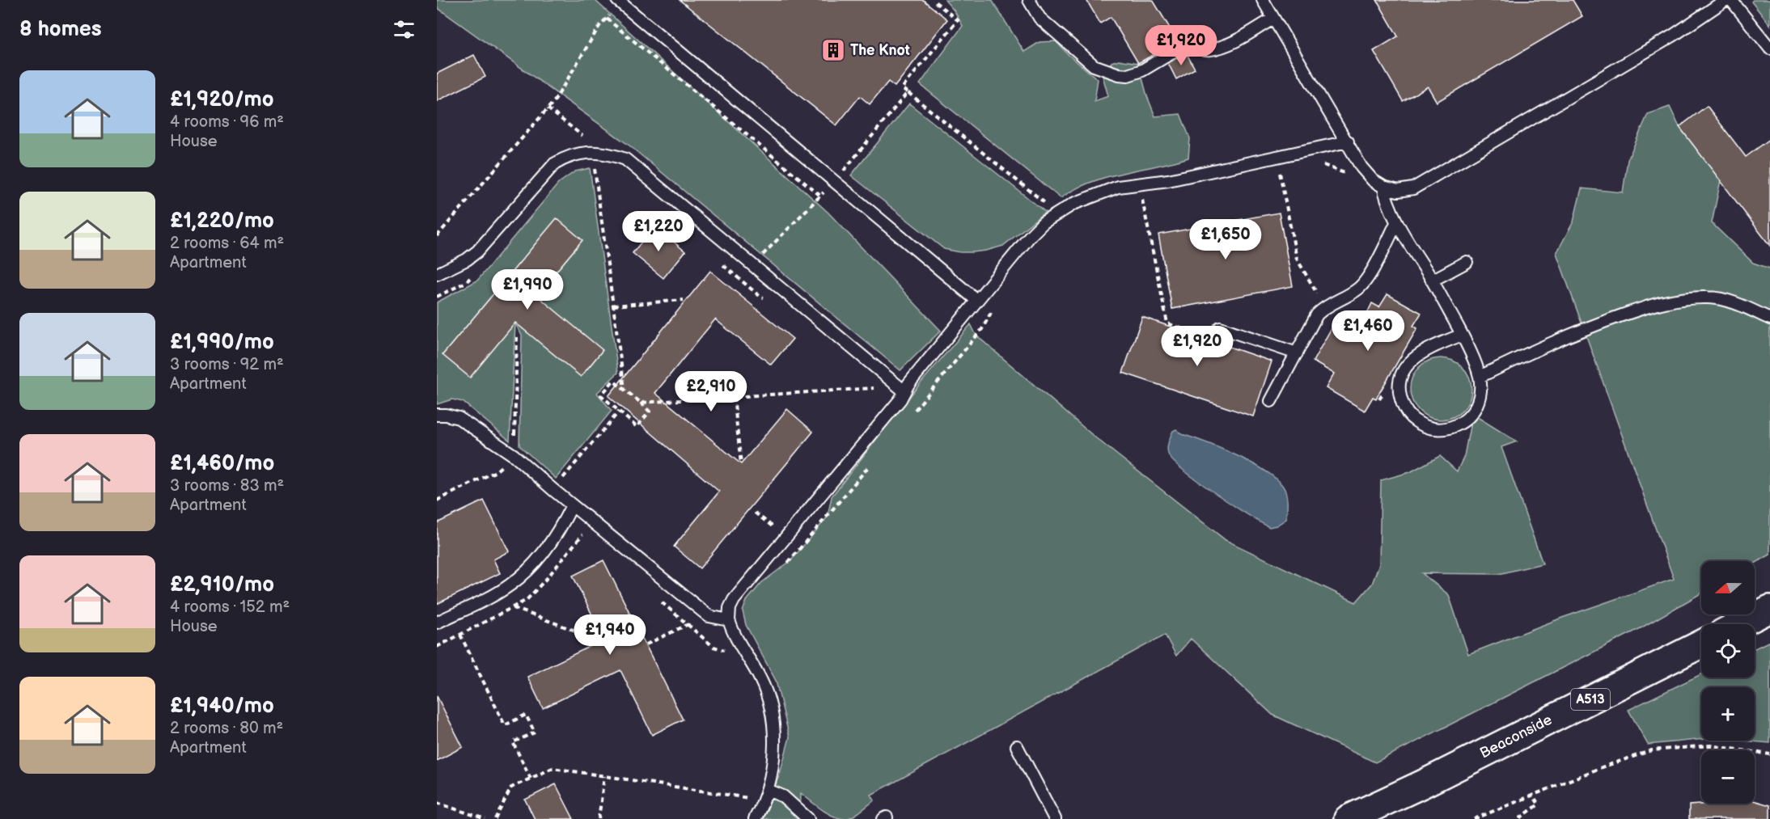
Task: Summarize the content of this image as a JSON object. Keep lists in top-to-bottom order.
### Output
{
  "streets": {
    "highway": ["A513", "Beaconside"]
  },
  "places": {
    "building": ["The Knot"]
  },
  "north": "left",
  "page": {
    "heading": "8 homes",
    "price": [
      "£1,920",
      "£1,220",
      "£1,650",
      "£1,990",
      "£1,460",
      "£1,920",
      "£2,910",
      "£1,940"
    ],
    "list": [
      {
        "name": "£1,920/mo",
        "note": "4 rooms · 96 m² · House"
      },
      {
        "name": "£1,220/mo",
        "note": "2 rooms · 64 m² · Apartment"
      },
      {
        "name": "£1,990/mo",
        "note": "3 rooms · 92 m² · Apartment"
      },
      {
        "name": "£1,460/mo",
        "note": "3 rooms · 83 m² · Apartment"
      },
      {
        "name": "£2,910/mo",
        "note": "4 rooms · 152 m² · House"
      },
      {
        "name": "£1,940/mo",
        "note": "2 rooms · 80 m² · Apartment"
      }
    ],
    "map_buttons": ["+", "−"]
  }
}
